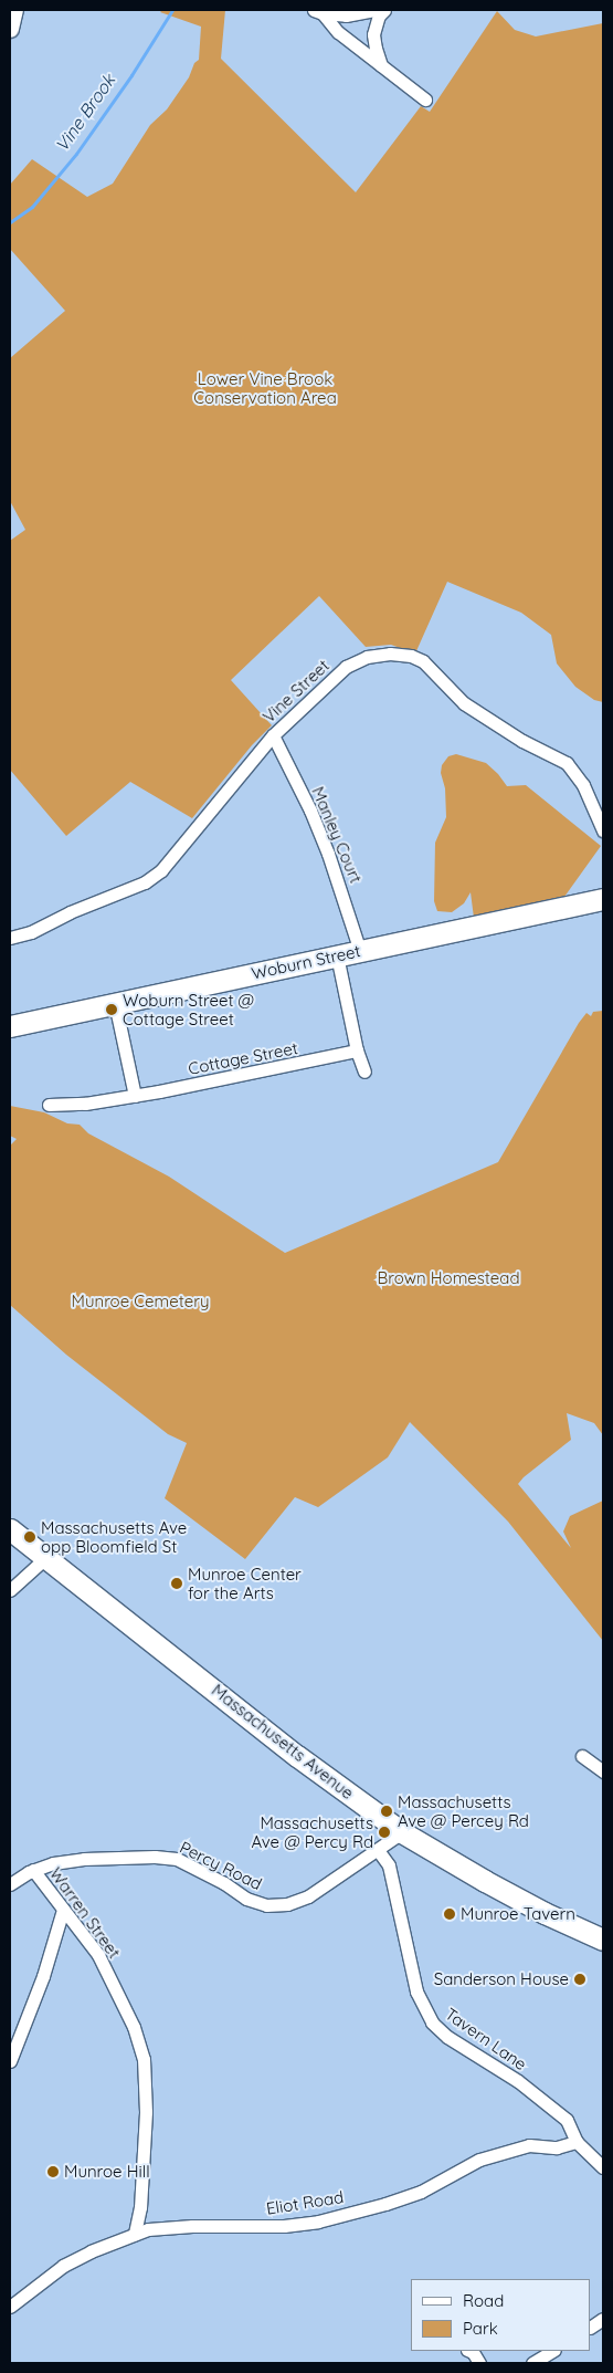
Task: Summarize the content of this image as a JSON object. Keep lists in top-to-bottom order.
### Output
{
  "streets": {
    "main road": ["Woburn Street", "Massachusetts Avenue"],
    "street": [
      "Vine Street",
      "Manley Court",
      "Cottage Street",
      "Percy Road",
      "Warren Street",
      "Tavern Lane",
      "Eliot Road"
    ]
  },
  "crossings": [
    ["Vine Street", "Manley Court"],
    ["Manley Court", "Woburn Street"],
    ["Massachusetts Avenue", "Percy Road"],
    ["Percy Road", "Warren Street"],
    ["Percy Road", "Tavern Lane"],
    ["Warren Street", "Eliot Road"],
    ["Tavern Lane", "Eliot Road"]
  ],
  "water": ["Vine Brook"],
  "parks": ["Lower Vine Brook Conservation Area", "Brown Homestead", "Munroe Cemetery"],
  "places": [
    "Woburn Street @ Cottage Street",
    "Massachusetts Ave opp Bloomfield St",
    "Munroe Center for the Arts",
    "Massachusetts Ave @ Percey Rd",
    "Massachusetts Ave @ Percy Rd",
    "Munroe Tavern",
    "Sanderson House",
    "Munroe Hill"
  ],
  "legend": ["Road", "Park"]
}
